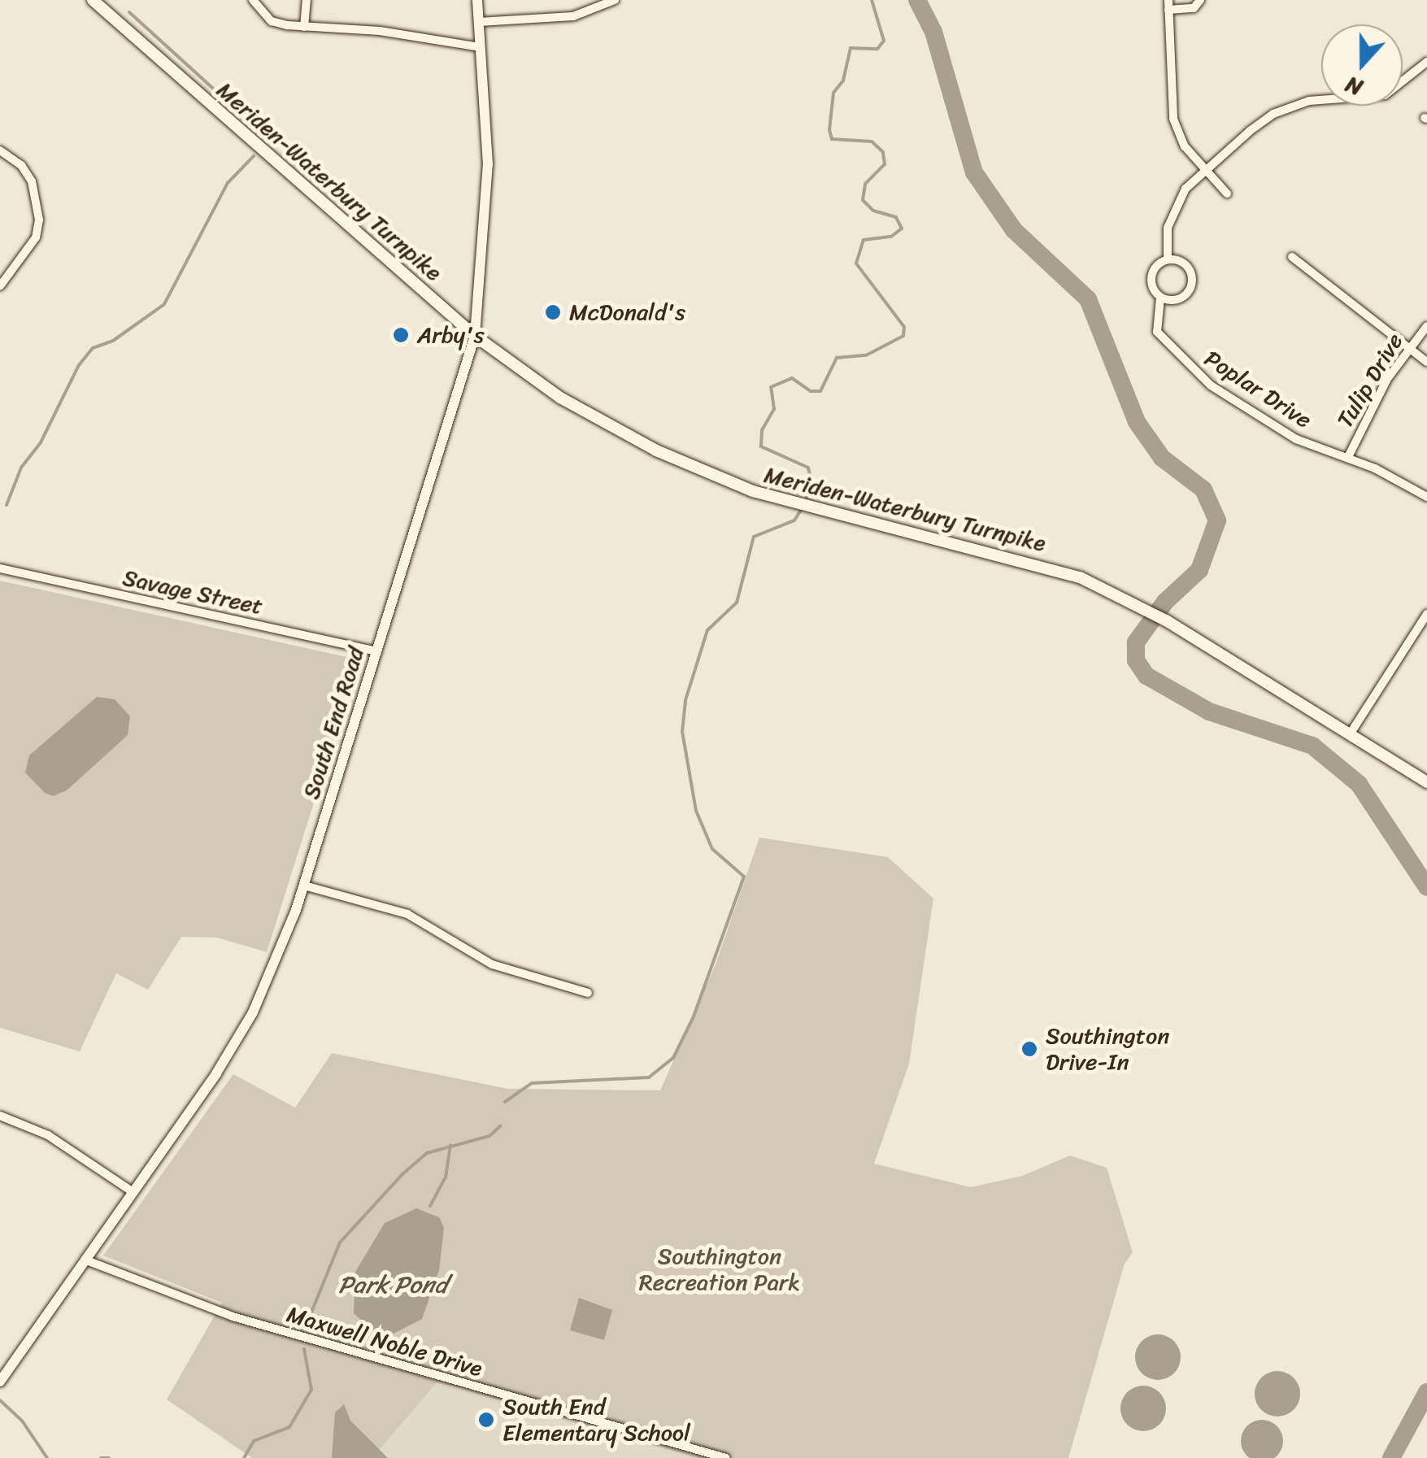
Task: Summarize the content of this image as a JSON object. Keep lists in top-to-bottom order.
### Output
{
  "streets": {
    "main road": ["Meriden-Waterbury Turnpike"],
    "street": [
      "Tulip Drive",
      "Poplar Drive",
      "Savage Street",
      "South End Road",
      "Maxwell Noble Drive"
    ]
  },
  "crossings": [
    ["Meriden-Waterbury Turnpike", "South End Road"],
    ["Tulip Drive", "Poplar Drive"],
    ["Savage Street", "South End Road"],
    ["South End Road", "Maxwell Noble Drive"]
  ],
  "water": ["Park Pond"],
  "parks": ["Southington Recreation Park"],
  "places": [
    "McDonald's",
    "Arby's",
    "Southington Drive-In",
    "South End Elementary School"
  ],
  "north": "bottom"
}
